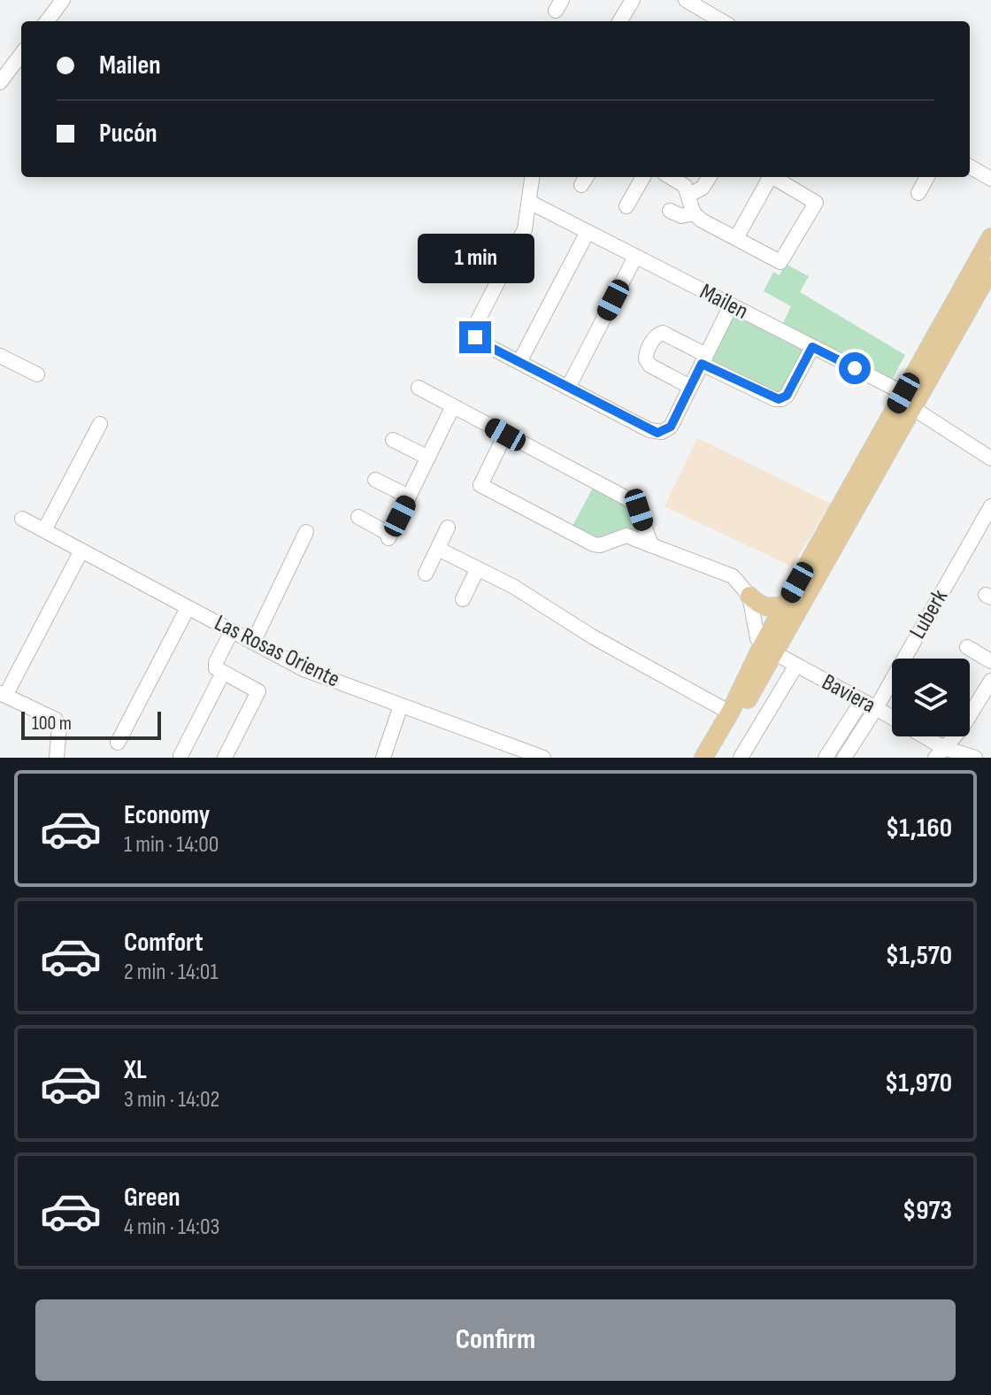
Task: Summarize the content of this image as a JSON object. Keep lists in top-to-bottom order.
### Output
{
  "streets": {
    "street": [
      "Mailen",
      "Luberk",
      "Las Rosas Oriente",
      "Baviera"
    ]
  },
  "crossings": [
    ["Luberk", "Baviera"]
  ],
  "scale_bar": "100 m",
  "page": {
    "banner": ["Mailen", "Pucón"],
    "bubble": "1 min",
    "scale": "100 m",
    "list": [
      {
        "name": "Economy",
        "note": "1 min · 14:00",
        "value": "$1,160"
      },
      {
        "name": "Comfort",
        "note": "2 min · 14:01",
        "value": "$1,570"
      },
      {
        "name": "XL",
        "note": "3 min · 14:02",
        "value": "$1,970"
      },
      {
        "name": "Green",
        "note": "4 min · 14:03",
        "value": "$973"
      }
    ],
    "buttons": "Confirm"
  }
}
